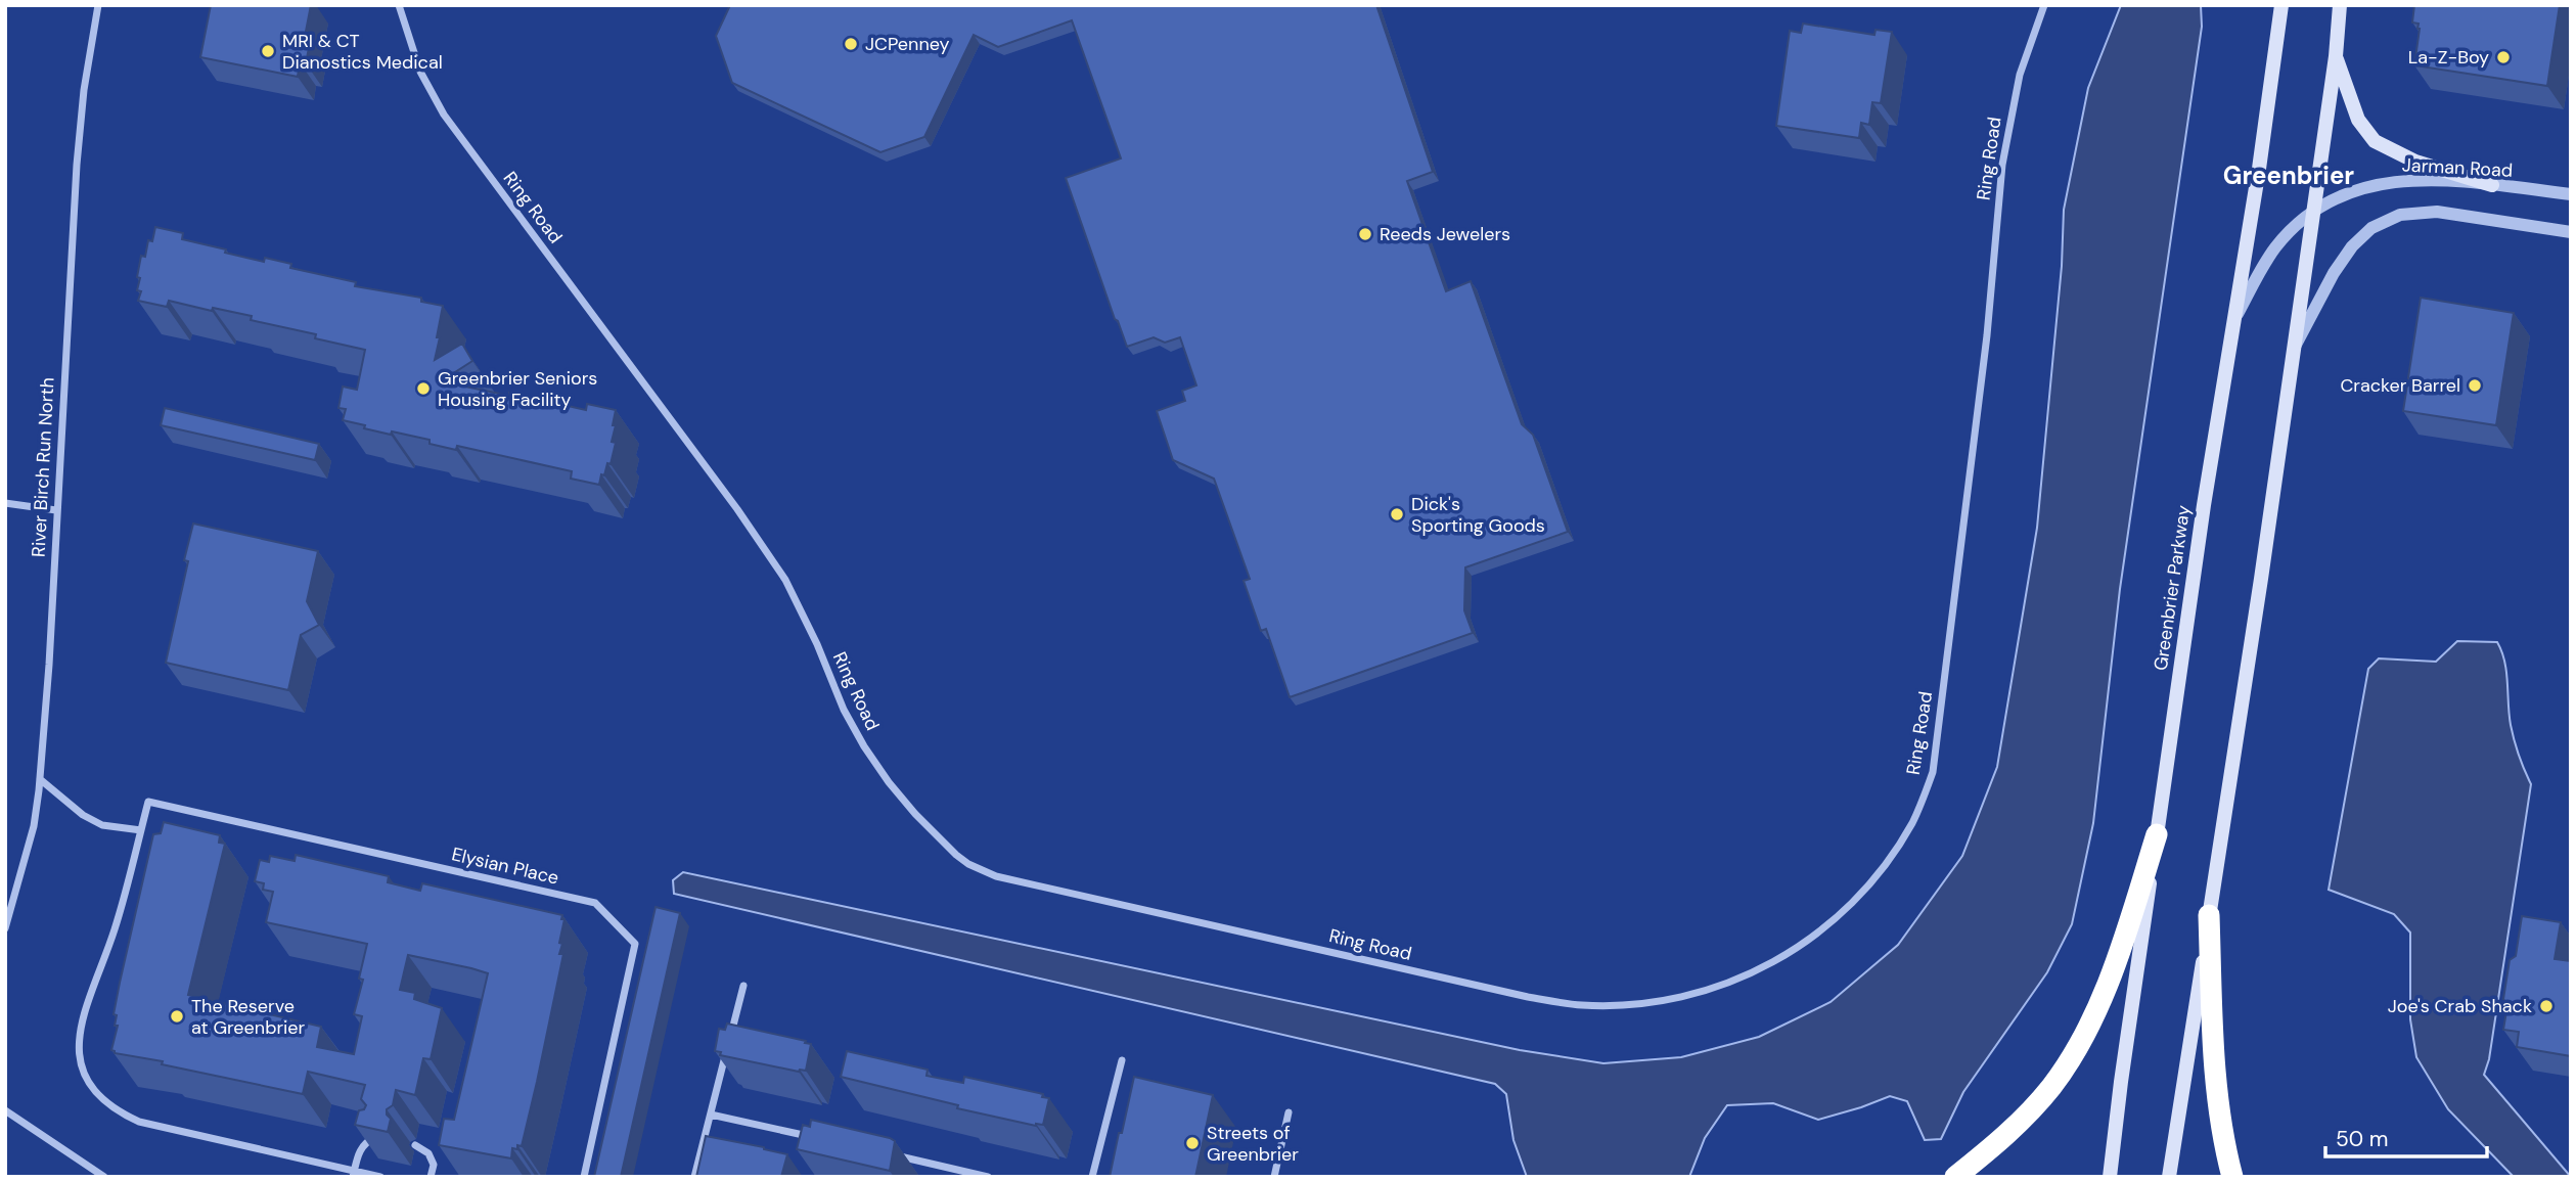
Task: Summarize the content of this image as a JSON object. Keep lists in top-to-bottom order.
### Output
{
  "streets": {
    "main road": ["Greenbrier Parkway"],
    "street": [
      "Ring Road",
      "Jarman Road",
      "River Birch Run North",
      "Elysian Place"
    ]
  },
  "crossings": [
    ["Jarman Road", "Greenbrier Parkway"]
  ],
  "districts": ["Greenbrier"],
  "places": [
    "JCPenney",
    "MRI & CT Dianostics Medical",
    "La-Z-Boy",
    "Reeds Jewelers",
    "Cracker Barrel",
    "Greenbrier Seniors Housing Facility",
    "Dick's Sporting Goods",
    "Joe's Crab Shack",
    "The Reserve at Greenbrier",
    "Streets of Greenbrier"
  ],
  "scale_bar": "50 m"
}
